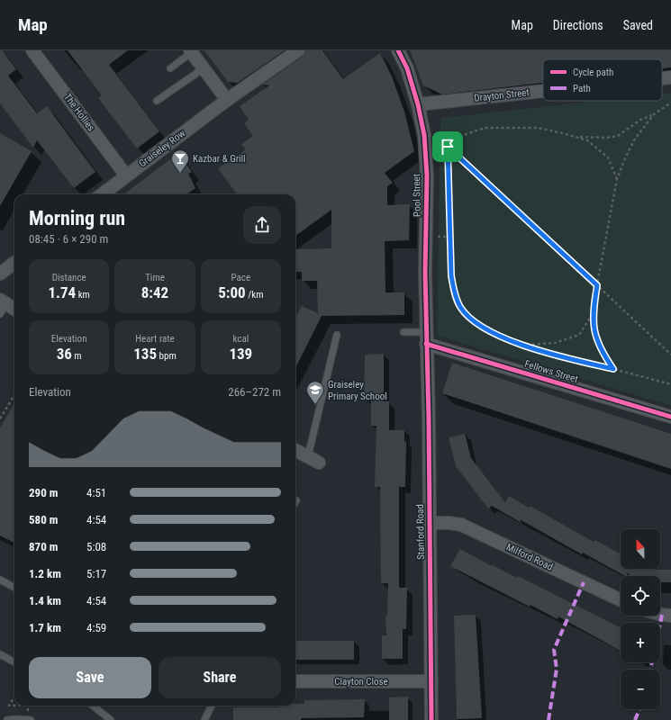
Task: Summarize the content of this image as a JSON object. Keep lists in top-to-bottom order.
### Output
{
  "streets": {
    "street": [
      "Drayton Street",
      "The Hollies",
      "Graiseley Row",
      "Pool Street",
      "Fellows Street",
      "Stanford Road",
      "Milford Road",
      "Clayton Close"
    ]
  },
  "crossings": [
    ["Drayton Street", "Pool Street"],
    ["The Hollies", "Graiseley Row"],
    ["Pool Street", "Fellows Street"],
    ["Pool Street", "Stanford Road"],
    ["Fellows Street", "Stanford Road"],
    ["Stanford Road", "Milford Road"],
    ["Stanford Road", "Clayton Close"]
  ],
  "places": {
    "bar": ["Kazbar & Grill"],
    "school or university": ["Graiseley Primary School"]
  },
  "legend": ["Cycle path", "Path"],
  "north": "top",
  "page": {
    "header": "Map",
    "nav": ["Map", "Directions", "Saved"],
    "heading": ["Morning run", "08:45 · 6 × 290 m"],
    "stats": [
      ["Distance", "1.74 km"],
      ["Time", "8:42"],
      ["Pace", "5:00 /km"],
      ["Elevation", "36 m"],
      ["Heart rate", "135 bpm"],
      ["kcal", "139"]
    ],
    "chart": ["Elevation", "266–272 m"],
    "list": [
      {
        "name": "290 m",
        "note": "4:51"
      },
      {
        "name": "580 m",
        "note": "4:54"
      },
      {
        "name": "870 m",
        "note": "5:08"
      },
      {
        "name": "1.2 km",
        "note": "5:17"
      },
      {
        "name": "1.4 km",
        "note": "4:54"
      },
      {
        "name": "1.7 km",
        "note": "4:59"
      }
    ],
    "map_buttons": ["+", "−"],
    "buttons": ["Save", "Share"]
  }
}
